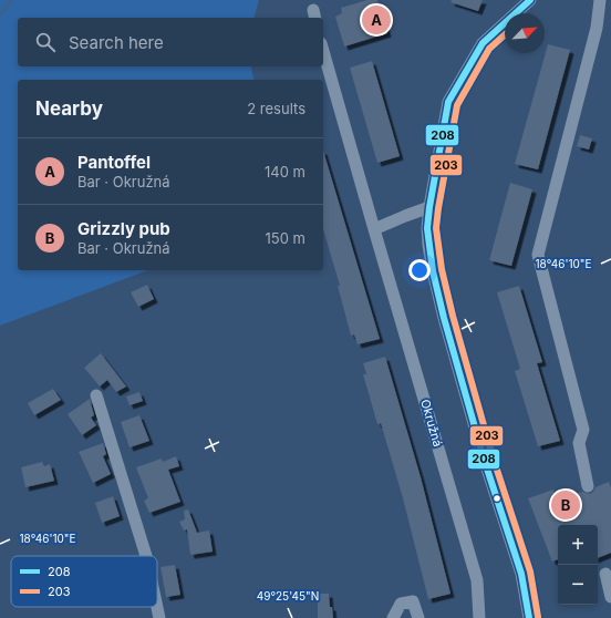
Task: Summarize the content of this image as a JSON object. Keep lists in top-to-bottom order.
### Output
{
  "streets": {
    "street": ["Okružná"]
  },
  "lines": ["transit line 208", "transit line 203"],
  "legend": ["208", "203"],
  "north": "top right",
  "page": {
    "pins": ["A", "B"],
    "search": "Search here",
    "heading": ["Nearby", "2 results"],
    "list": [
      {
        "mark": "A",
        "name": "Pantoffel",
        "note": "Bar · Okružná",
        "value": "140 m"
      },
      {
        "mark": "B",
        "name": "Grizzly pub",
        "note": "Bar · Okružná",
        "value": "150 m"
      }
    ],
    "map_buttons": ["+", "−"]
  },
  "coordinates": ["18°46'10\"E", "49°25'45\"N"]
}
